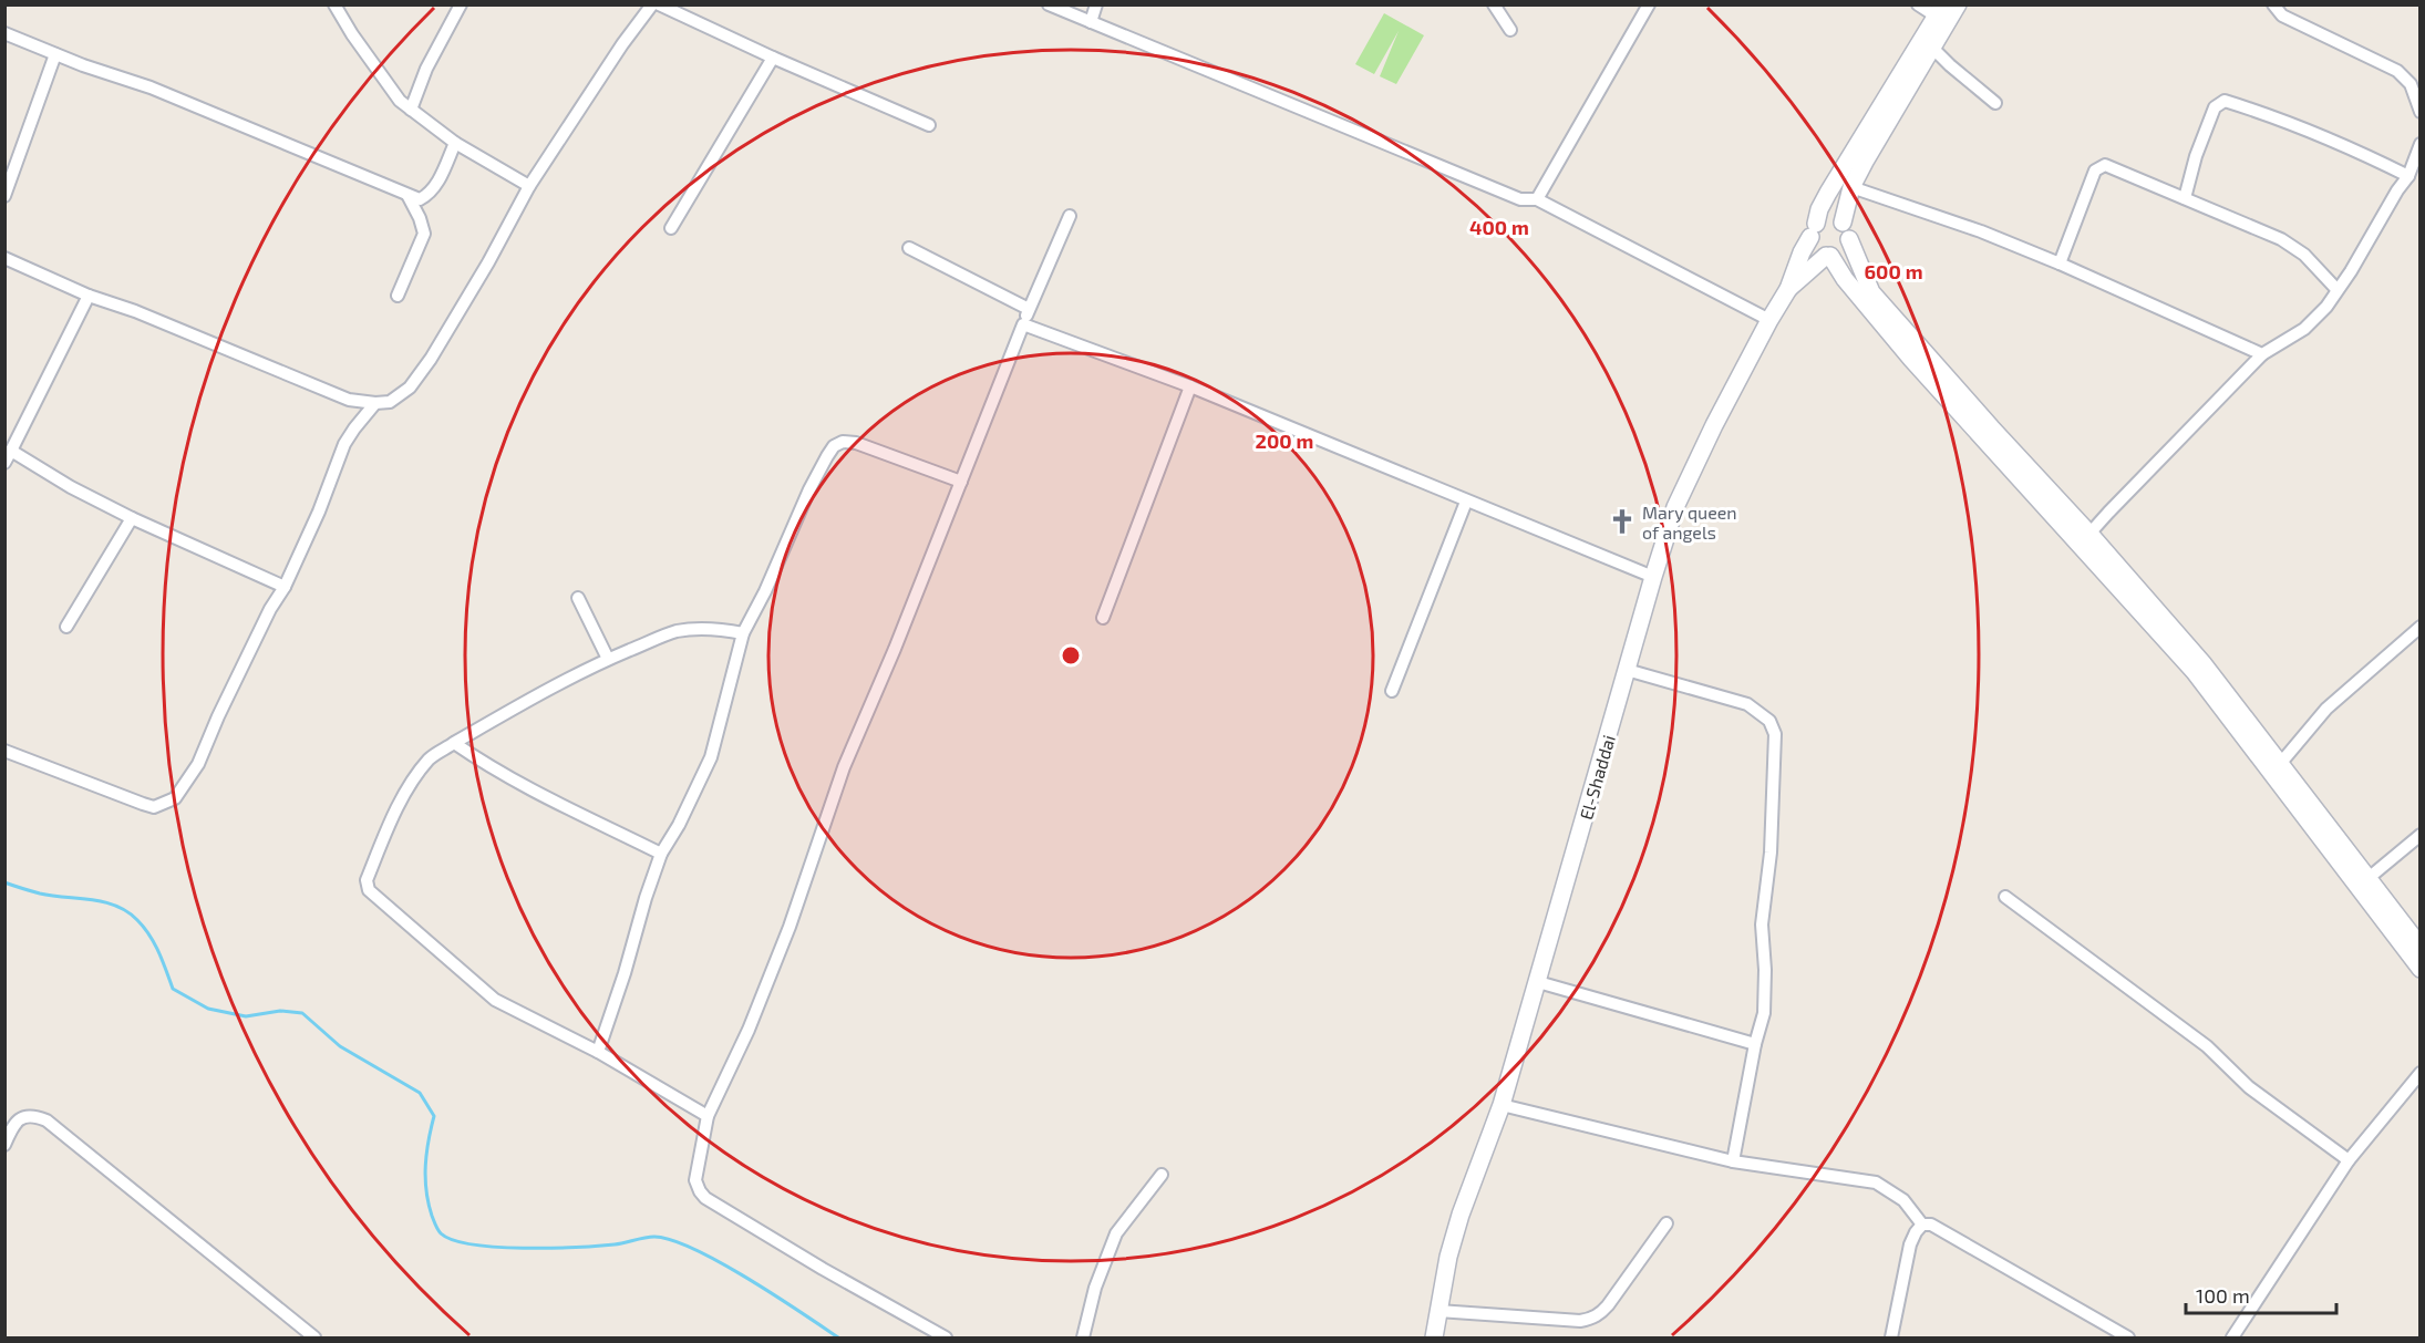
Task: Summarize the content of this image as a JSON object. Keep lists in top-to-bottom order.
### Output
{
  "streets": {
    "street": ["El-Shaddai"]
  },
  "places": {
    "church": ["Mary queen of angels"]
  },
  "scale_bar": "100 m",
  "rings": ["400 m", "600 m", "200 m"]
}
